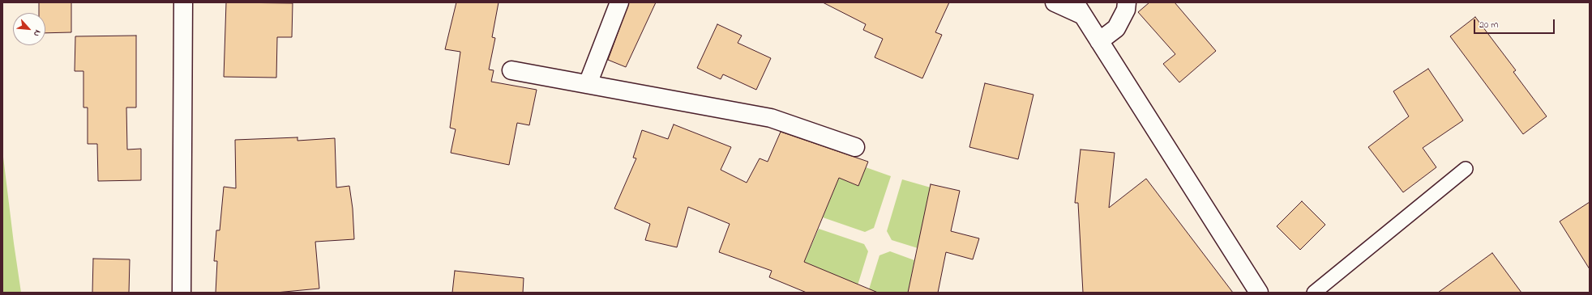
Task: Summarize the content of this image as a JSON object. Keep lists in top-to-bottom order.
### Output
{
  "scale_bar": "20 m",
  "north": "bottom right"
}
